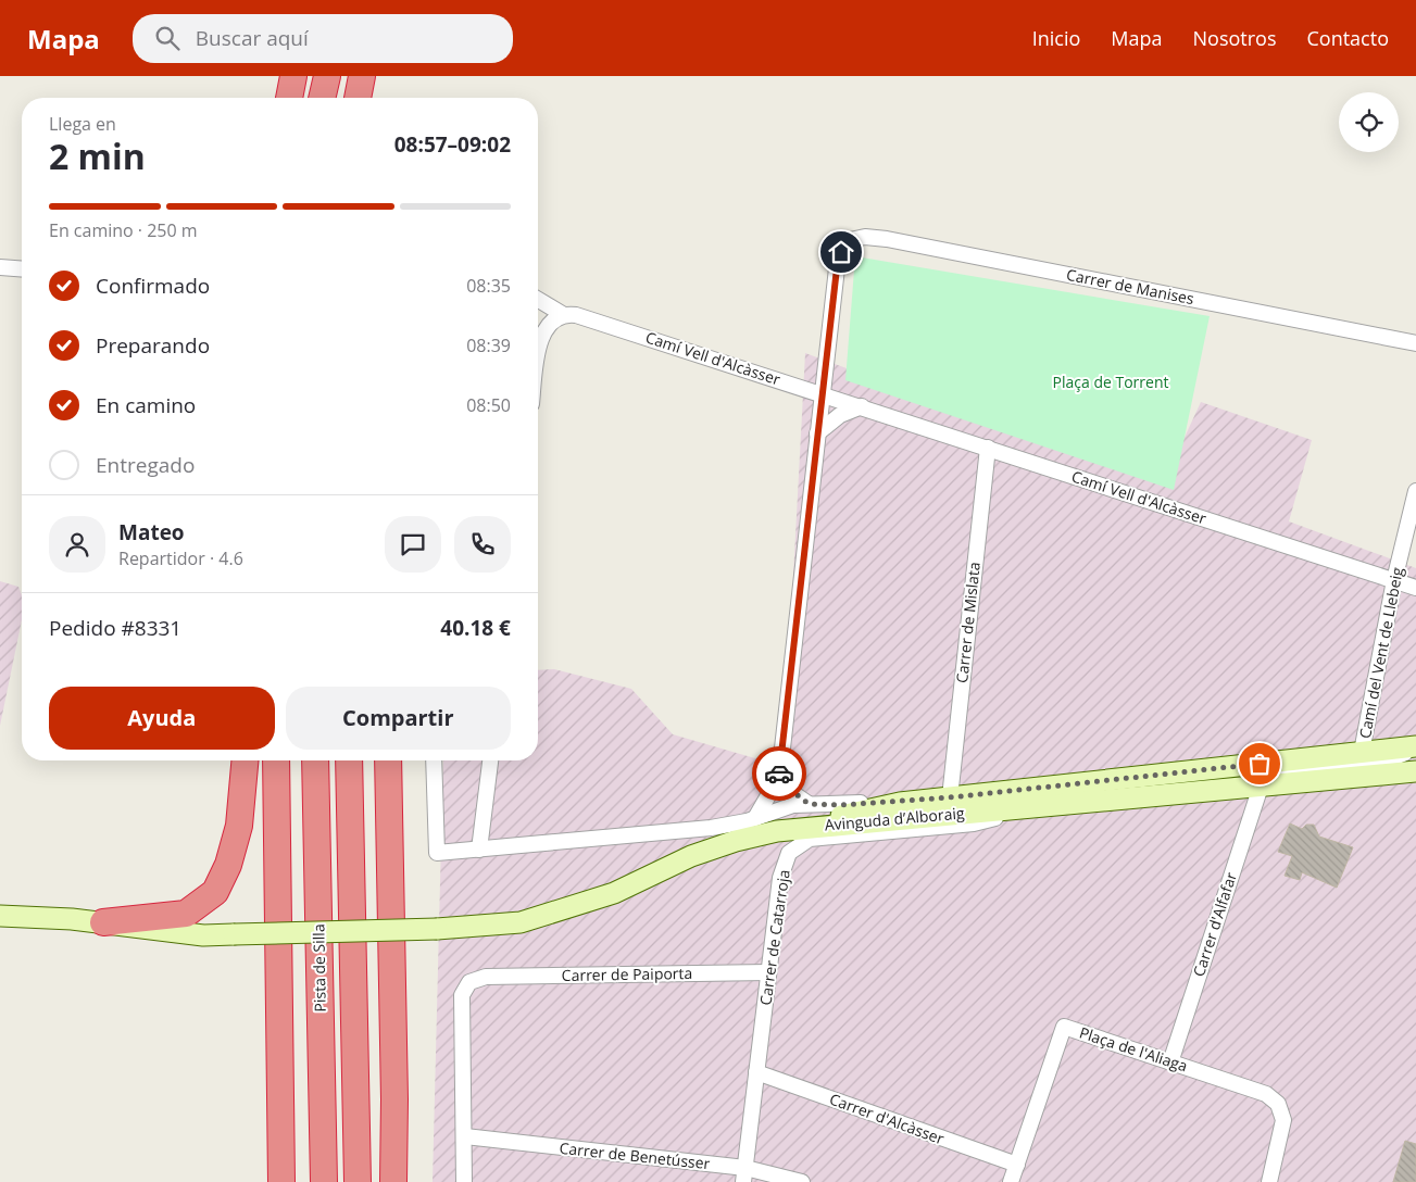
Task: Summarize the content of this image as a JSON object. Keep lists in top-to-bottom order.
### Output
{
  "streets": {
    "highway": ["Pista de Silla"],
    "street": [
      "Carrer de Manises",
      "Camí Vell d'Alcàsser",
      "Carrer de Mislata",
      "Camí del Vent de Llebeig",
      "Avinguda d’Alboraig",
      "Carrer d'Alfafar",
      "Carrer de Catarroja",
      "Carrer de Paiporta",
      "Plaça de l'Aliaga",
      "Carrer d'Alcàsser",
      "Carrer de Benetússer"
    ]
  },
  "crossings": [
    ["Carrer de Manises", "Camí Vell d'Alcàsser"],
    ["Camí Vell d'Alcàsser", "Carrer de Mislata"],
    ["Camí Vell d'Alcàsser", "Camí del Vent de Llebeig"],
    ["Carrer de Mislata", "Avinguda d’Alboraig"],
    ["Camí del Vent de Llebeig", "Avinguda d’Alboraig"],
    ["Avinguda d’Alboraig", "Carrer d'Alfafar"],
    ["Avinguda d’Alboraig", "Carrer de Catarroja"],
    ["Carrer d'Alfafar", "Plaça de l'Aliaga"],
    ["Carrer de Catarroja", "Carrer de Paiporta"],
    ["Carrer de Catarroja", "Carrer d'Alcàsser"],
    ["Carrer de Catarroja", "Carrer de Benetússer"],
    ["Carrer de Paiporta", "Carrer de Benetússer"],
    ["Plaça de l'Aliaga", "Carrer d'Alcàsser"]
  ],
  "parks": ["Plaça de Torrent"],
  "page": {
    "header": "Mapa",
    "search": "Buscar aquí",
    "nav": [
      "Inicio",
      "Mapa",
      "Nosotros",
      "Contacto"
    ],
    "heading": ["2 min", "Llega en", "08:57–09:02"],
    "panel": [
      "Mateo",
      "Repartidor · 4.6",
      "Pedido #8331",
      "40.18 €"
    ],
    "bar": "En camino · 250 m",
    "list": [
      ["Confirmado", "08:35"],
      ["Preparando", "08:39"],
      ["En camino", "08:50"],
      "Entregado"
    ],
    "buttons": ["Ayuda", "Compartir"]
  }
}
